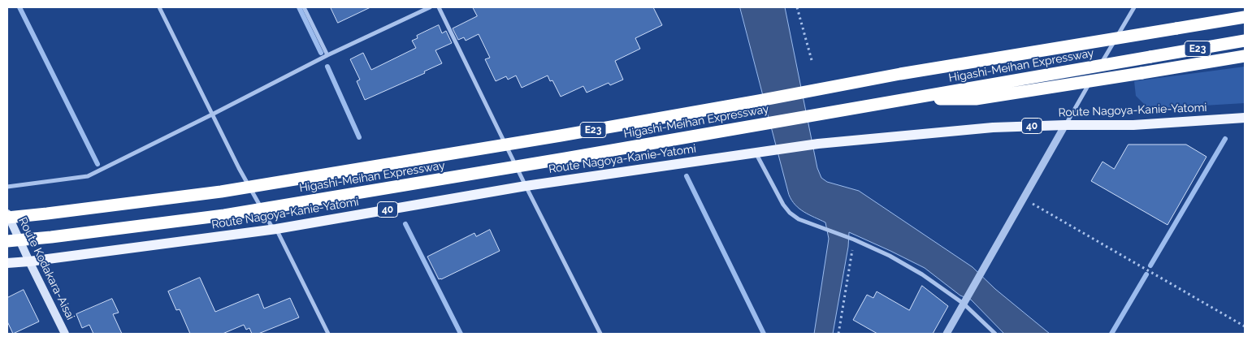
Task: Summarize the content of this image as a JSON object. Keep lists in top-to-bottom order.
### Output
{
  "streets": {
    "highway": ["E23", "Higashi-Meihan Expressway"],
    "main road": ["Route Nagoya-Kanie-Yatomi", "40", "Route Kodakara-Aisai"]
  },
  "crossings": [
    ["Route Nagoya-Kanie-Yatomi", "Route Kodakara-Aisai"]
  ]
}
